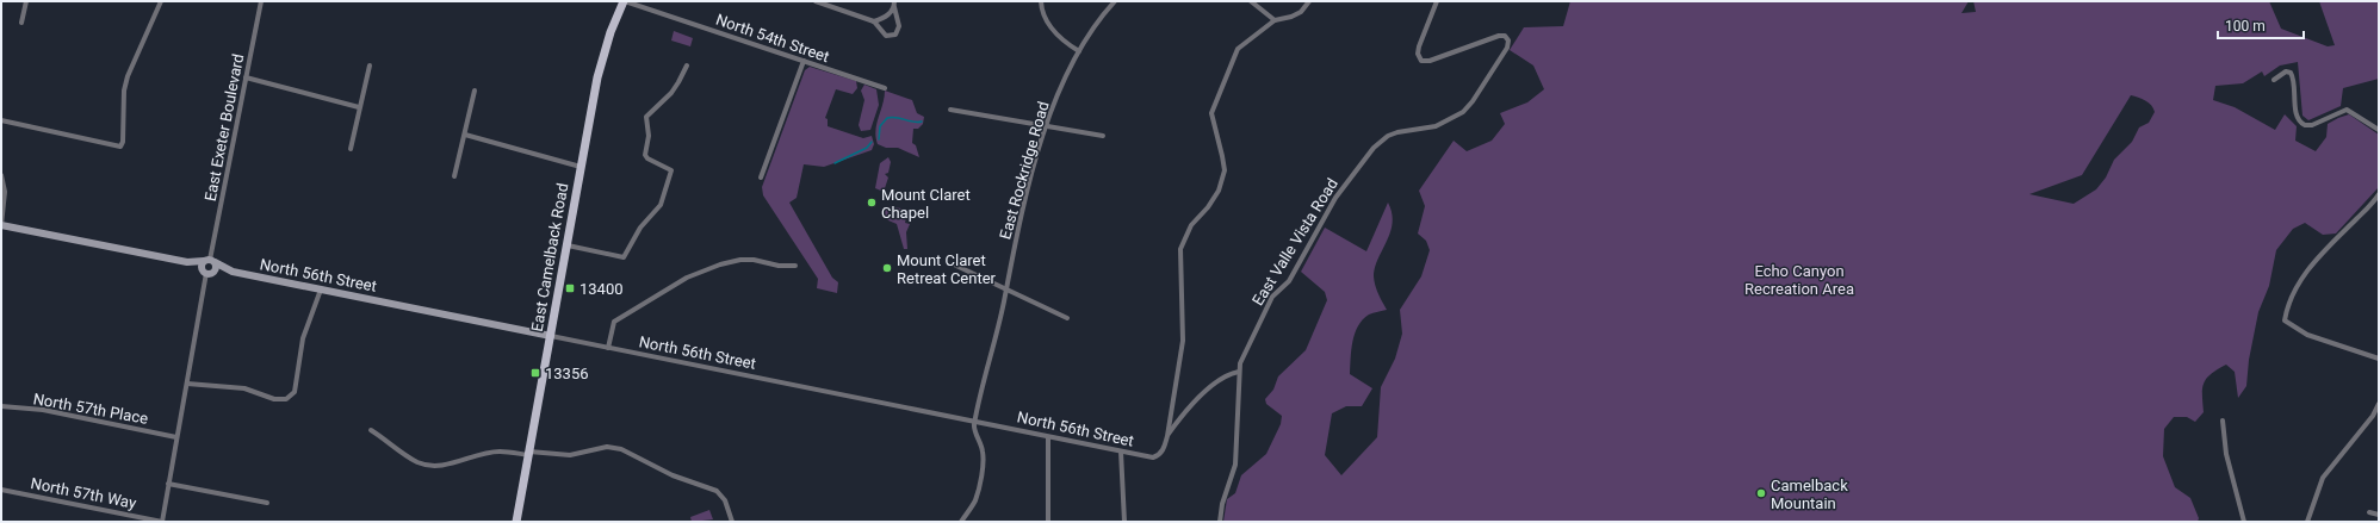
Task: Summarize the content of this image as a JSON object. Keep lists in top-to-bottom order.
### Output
{
  "streets": {
    "main road": ["East Camelback Road", "North 56th Street"],
    "street": [
      "North 54th Street",
      "East Exeter Boulevard",
      "East Rockridge Road",
      "East Valle Vista Road",
      "North 57th Place",
      "North 57th Way"
    ]
  },
  "crossings": [
    ["North 54th Street", "East Camelback Road"],
    ["East Exeter Boulevard", "North 56th Street"],
    ["East Rockridge Road", "North 56th Street"],
    ["East Camelback Road", "North 56th Street"]
  ],
  "parks": ["Echo Canyon Recreation Area"],
  "places": {
    "other": ["Mount Claret Chapel", "Mount Claret Retreat Center", "Camelback Mountain"],
    "transit": ["13400", "13356"]
  },
  "scale_bar": "100 m"
}
